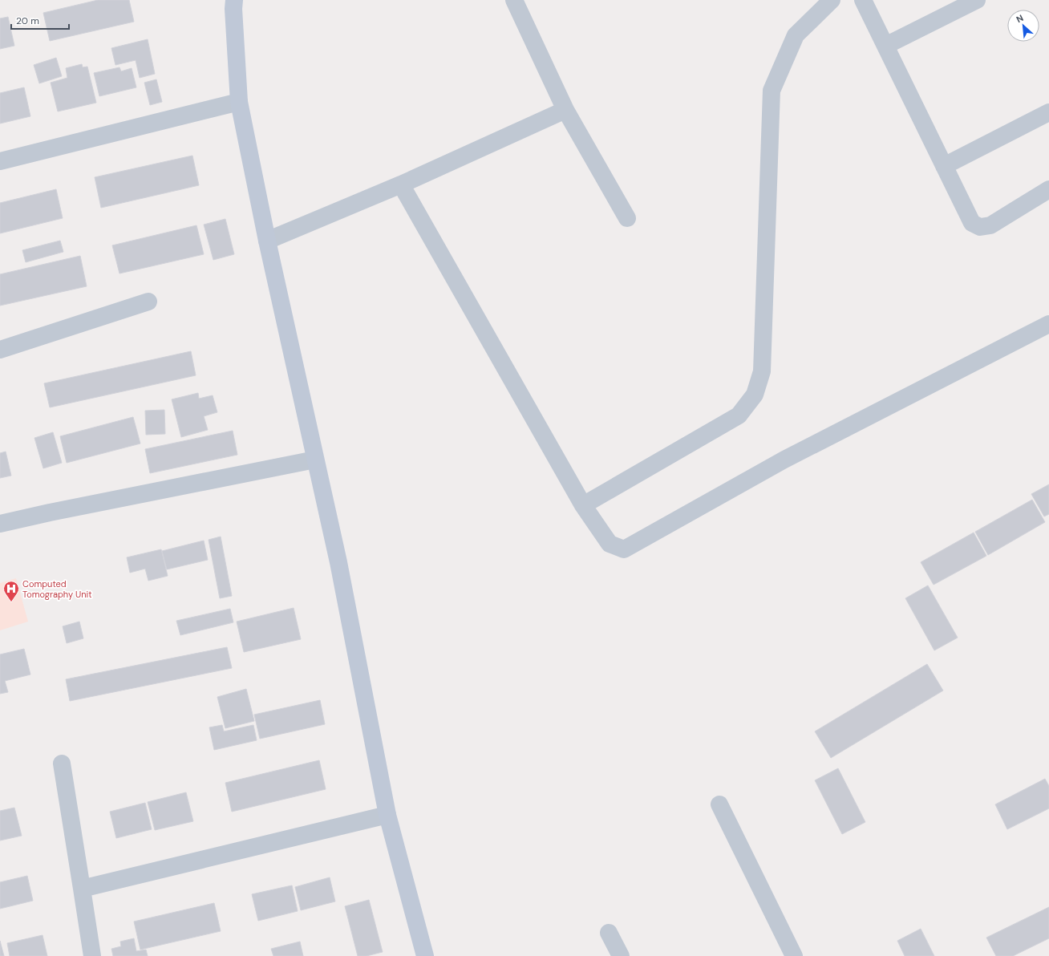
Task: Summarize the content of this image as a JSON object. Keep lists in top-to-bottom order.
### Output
{
  "places": {
    "hospital": ["Computed Tomography Unit"]
  },
  "scale_bar": "20 m",
  "north": "top left"
}
